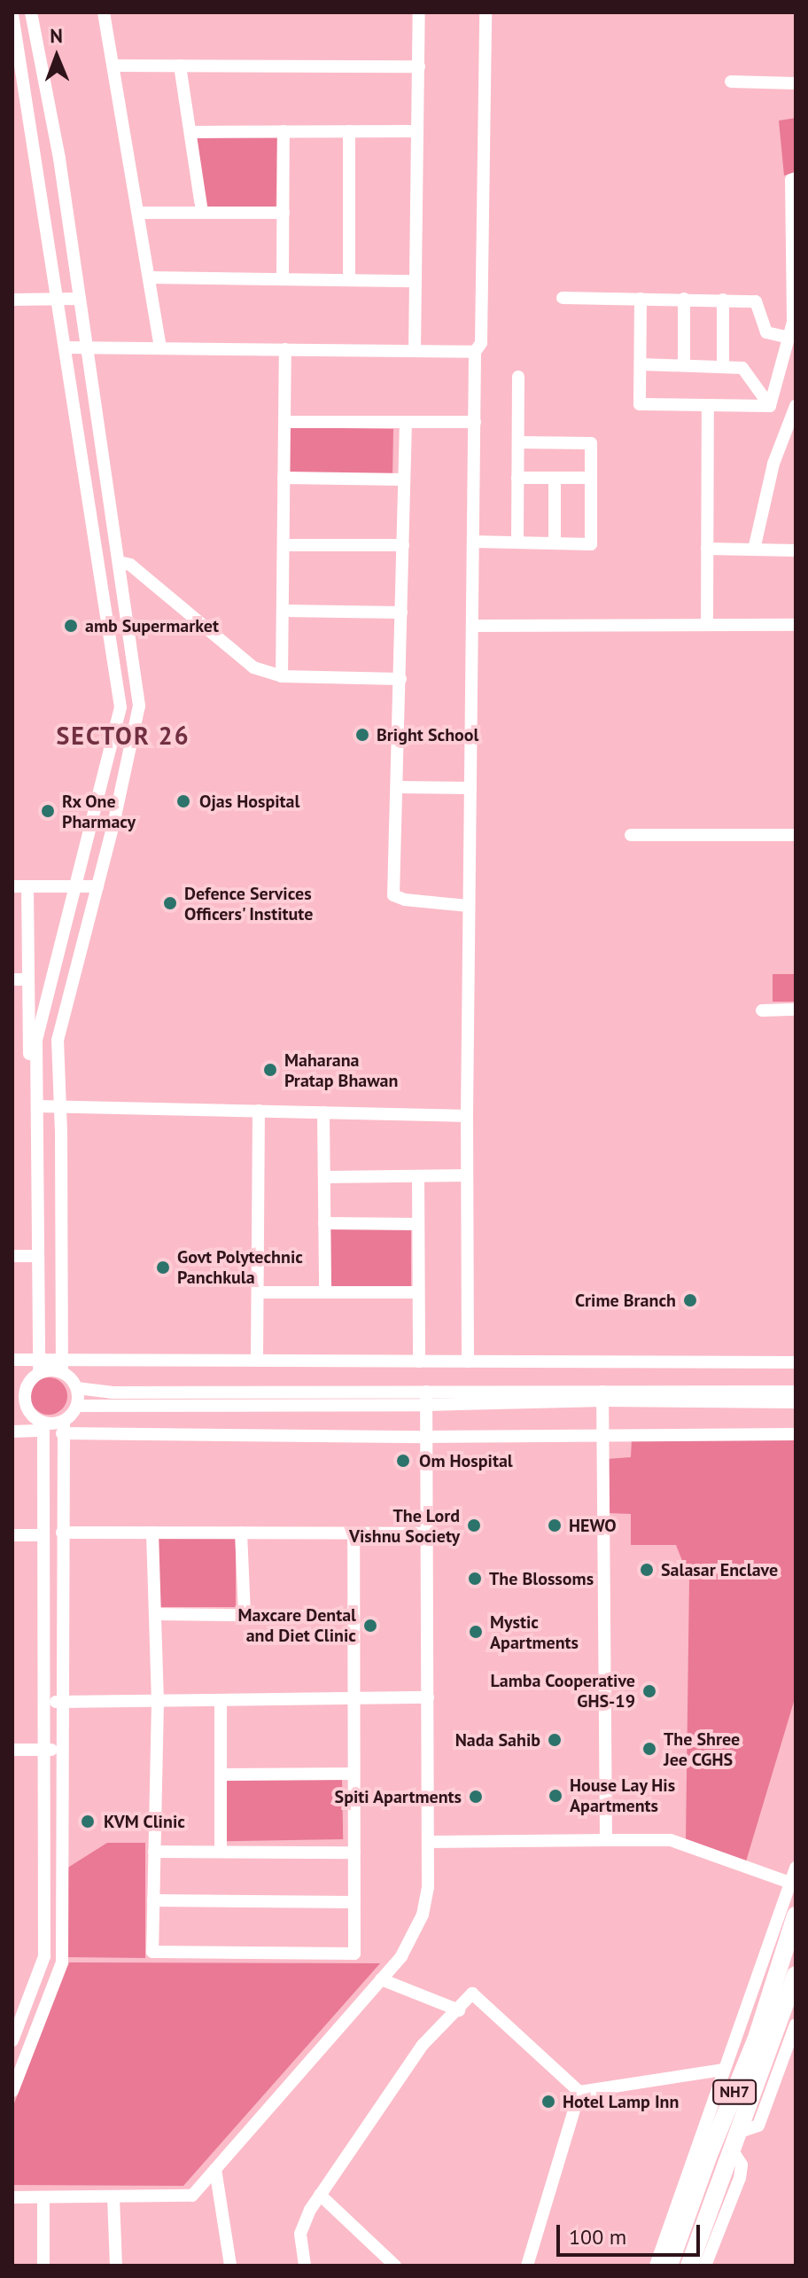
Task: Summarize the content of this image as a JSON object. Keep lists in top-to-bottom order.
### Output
{
  "streets": {
    "highway": ["NH7"]
  },
  "districts": ["SECTOR 26"],
  "places": [
    "amb Supermarket",
    "Bright School",
    "Ojas Hospital",
    "Rx One Pharmacy",
    "Defence Services Officers' Institute",
    "Maharana Pratap Bhawan",
    "Govt Polytechnic Panchkula",
    "Crime Branch",
    "Om Hospital",
    "The Lord Vishnu Society",
    "HEWO",
    "Salasar Enclave",
    "The Blossoms",
    "Maxcare Dental and Diet Clinic",
    "Mystic Apartments",
    "Lamba Cooperative GHS-19",
    "Nada Sahib",
    "The Shree Jee CGHS",
    "House Lay His Apartments",
    "Spiti Apartments",
    "KVM Clinic",
    "Hotel Lamp Inn"
  ],
  "scale_bar": "100 m",
  "north": "top"
}
